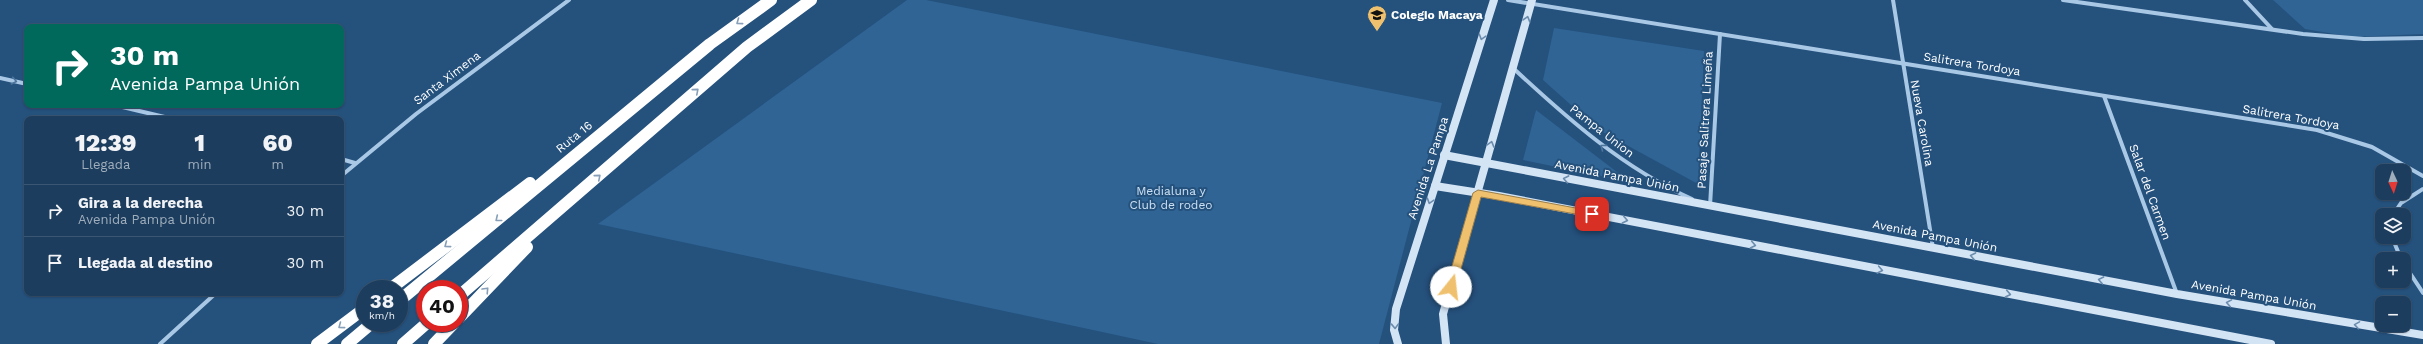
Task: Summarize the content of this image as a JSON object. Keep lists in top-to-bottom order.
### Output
{
  "streets": {
    "highway": ["Ruta 16"],
    "street": [
      "Salitrera Tordoya",
      "Santa Ximena",
      "Pasaje Salitrera Limeña",
      "Nueva Carolina",
      "Pampa Union",
      "Avenida La Pampa",
      "Avenida Pampa Unión",
      "Salar del Carmen"
    ]
  },
  "crossings": [
    ["Salitrera Tordoya", "Pasaje Salitrera Limeña"],
    ["Salitrera Tordoya", "Nueva Carolina"],
    ["Salitrera Tordoya", "Salar del Carmen"],
    ["Pasaje Salitrera Limeña", "Pampa Union"],
    ["Pasaje Salitrera Limeña", "Avenida Pampa Unión"],
    ["Nueva Carolina", "Avenida Pampa Unión"],
    ["Pampa Union", "Avenida Pampa Unión"],
    ["Avenida La Pampa", "Avenida Pampa Unión"],
    ["Avenida Pampa Unión", "Salar del Carmen"]
  ],
  "one_way": ["Pampa Union"],
  "parks": ["Medialuna y Club de rodeo"],
  "places": {
    "school or university": ["Colegio Macaya"]
  },
  "north": "bottom",
  "page": {
    "turn": ["30 m", "Avenida Pampa Unión"],
    "eta": [
      "12:39",
      "Llegada",
      "1",
      "min",
      "60",
      "m"
    ],
    "map_buttons": ["+", "−"],
    "list": [
      {
        "name": "Gira a la derecha",
        "note": "Avenida Pampa Unión",
        "value": "30 m"
      },
      {
        "name": "Llegada al destino",
        "value": "30 m"
      }
    ],
    "speed": "38 km/h",
    "limit": "40"
  }
}
